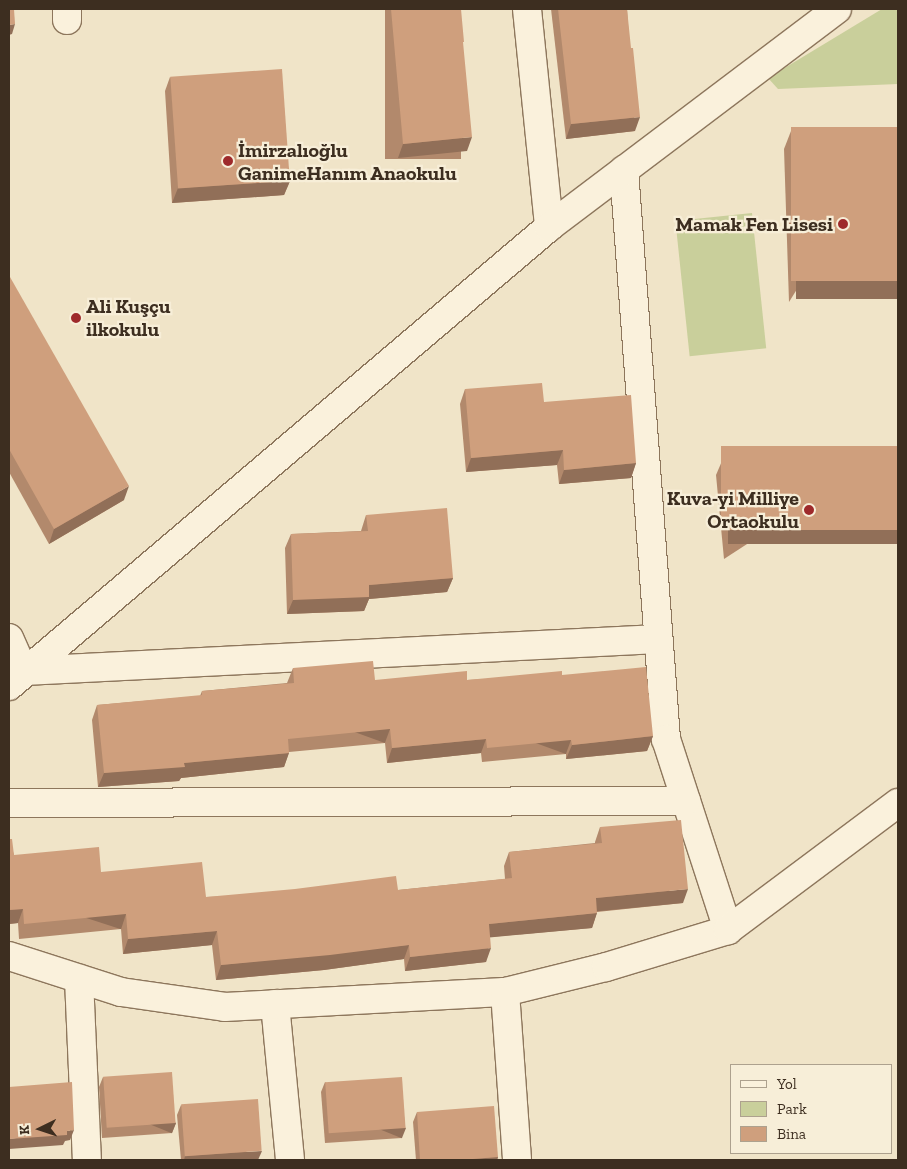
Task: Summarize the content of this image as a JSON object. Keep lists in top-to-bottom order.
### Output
{
  "places": [
    "İmirzalıoğlu GanimeHanım Anaokulu",
    "Mamak Fen Lisesi",
    "Ali Kuşçu ilkokulu",
    "Kuva-yi Milliye Ortaokulu"
  ],
  "legend": ["Yol", "Park", "Bina"],
  "north": "left"
}
